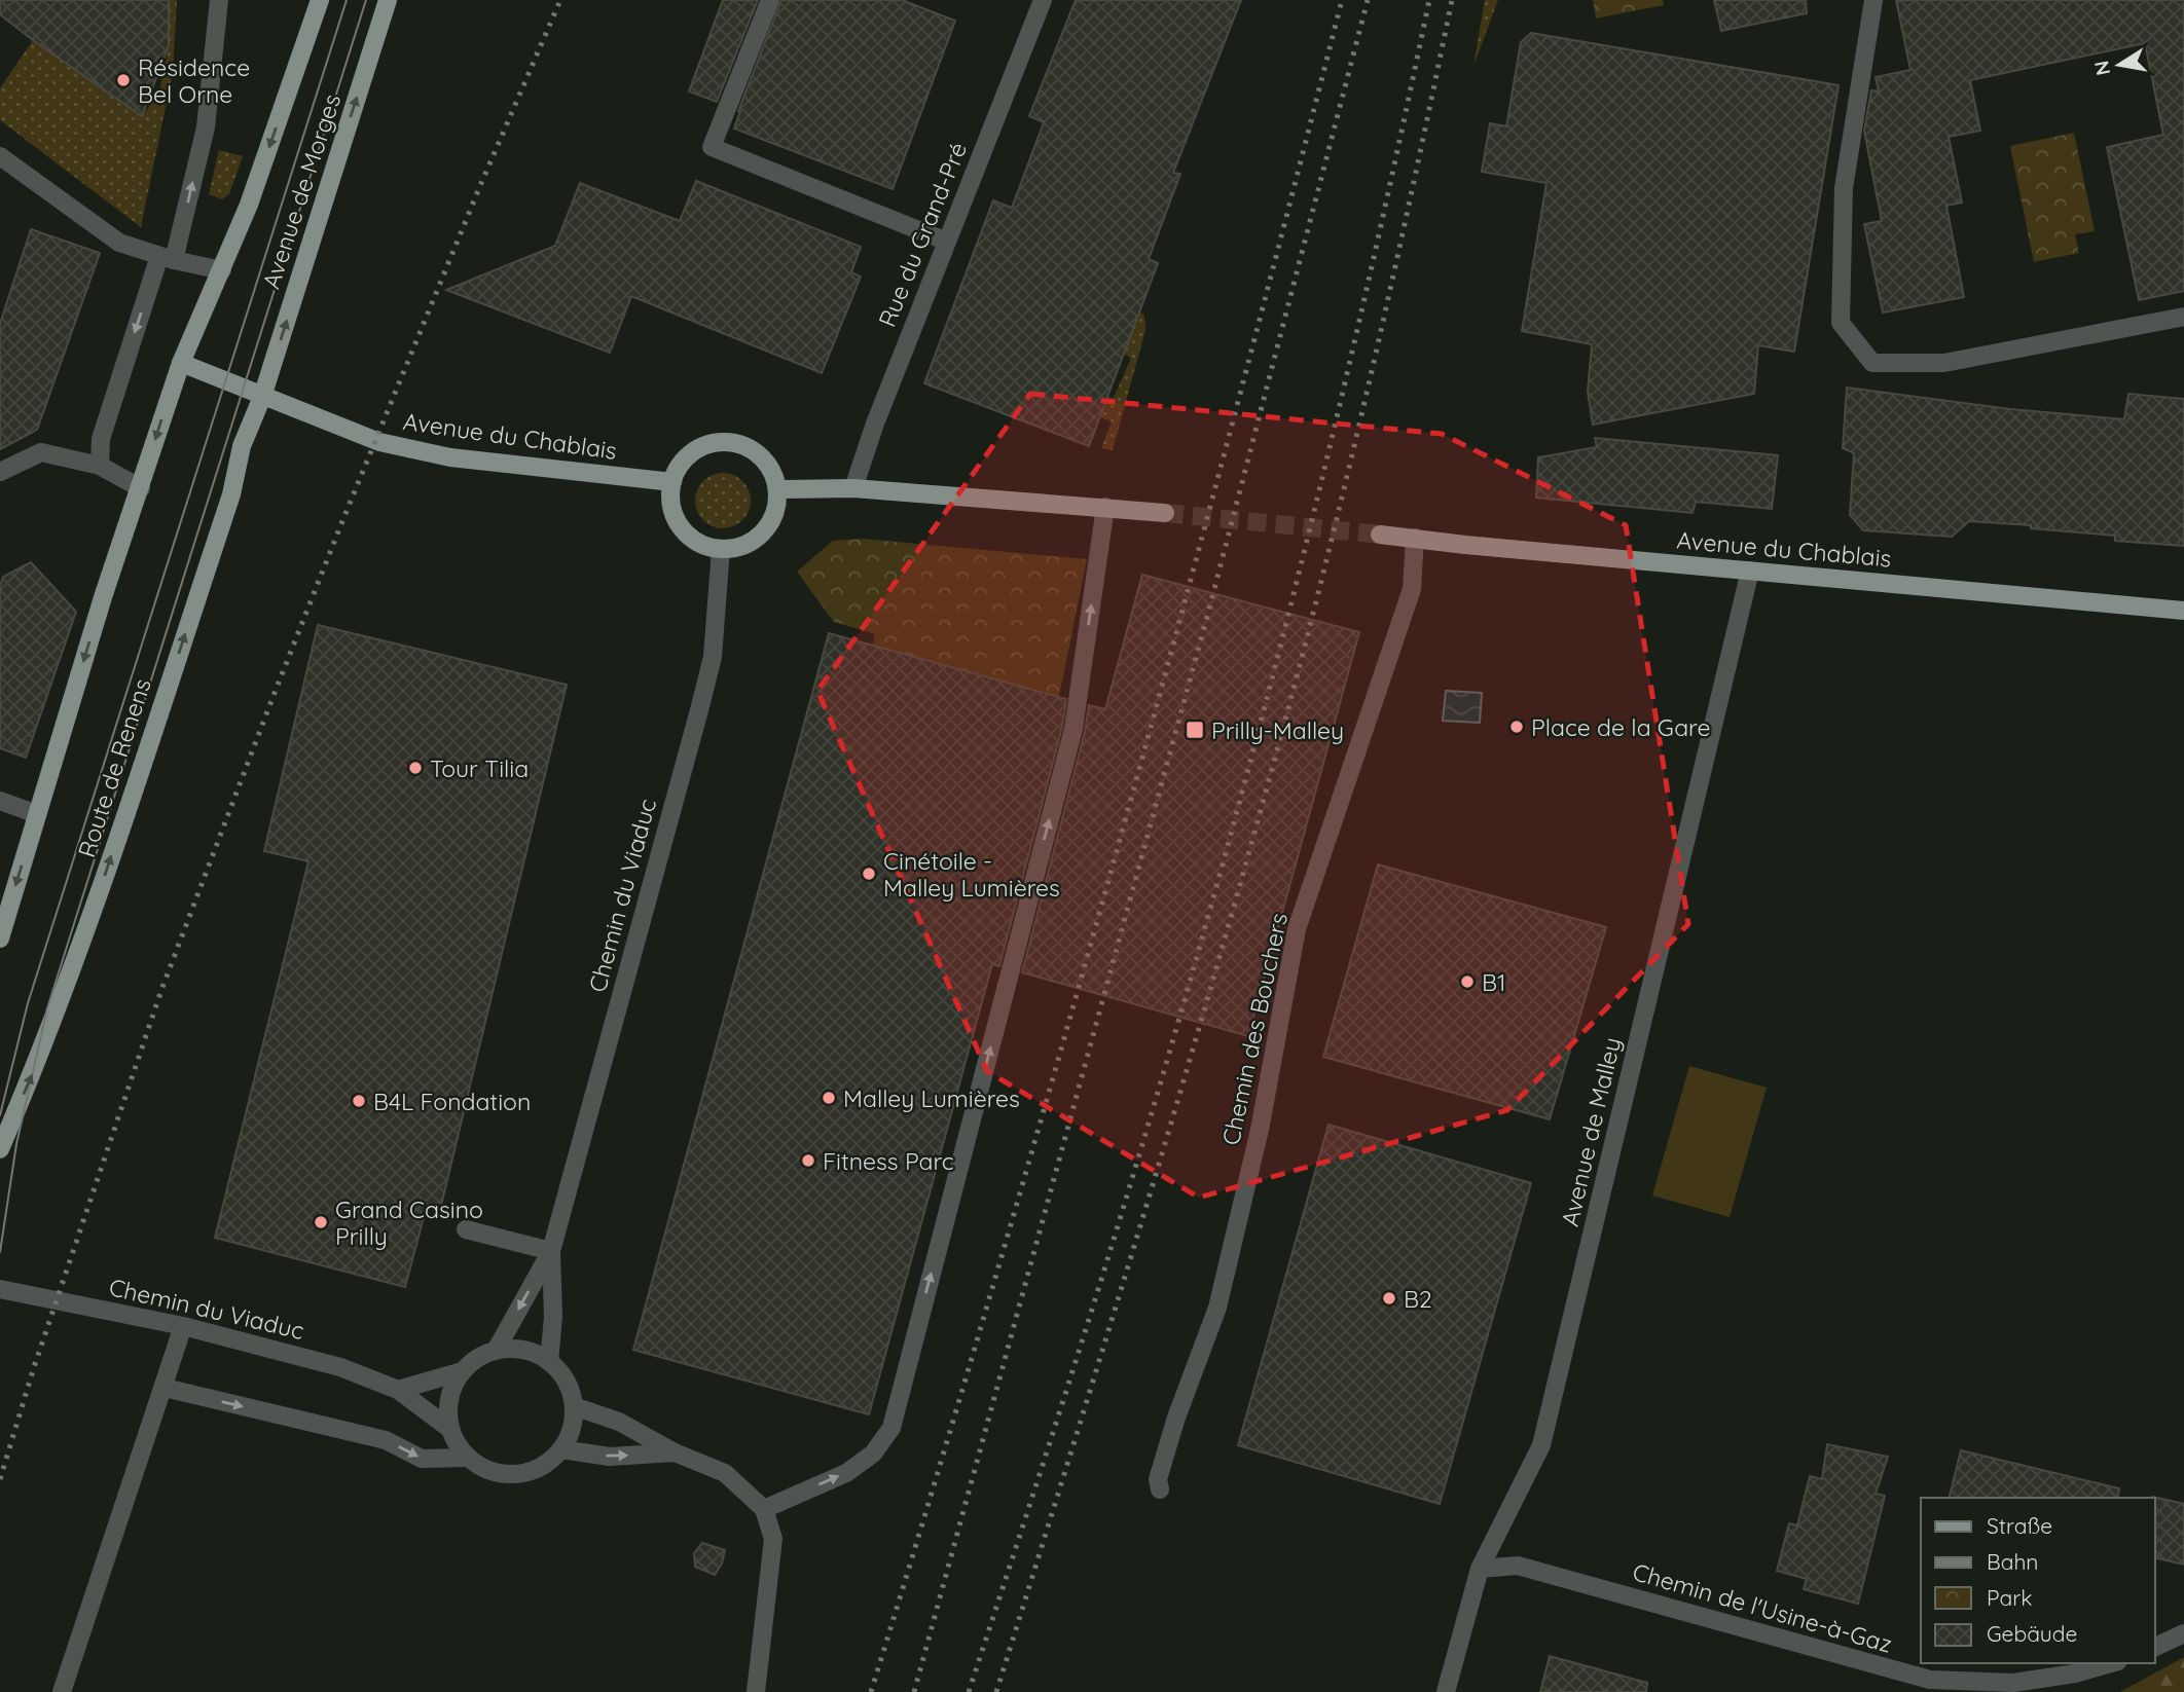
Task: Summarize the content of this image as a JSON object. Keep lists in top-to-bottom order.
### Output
{
  "streets": {
    "main road": ["Avenue de Morges", "Avenue du Chablais", "Route de Renens"],
    "street": [
      "Rue du Grand-Pré",
      "Chemin du Viaduc",
      "Chemin des Bouchers",
      "Avenue de Malley",
      "Chemin de l'Usine-à-Gaz"
    ]
  },
  "crossings": [
    ["Avenue de Morges", "Avenue du Chablais"],
    ["Avenue de Morges", "Route de Renens"],
    ["Avenue du Chablais", "Route de Renens"],
    ["Avenue du Chablais", "Chemin du Viaduc"],
    ["Avenue du Chablais", "Chemin des Bouchers"],
    ["Avenue du Chablais", "Avenue de Malley"],
    ["Avenue de Malley", "Chemin de l'Usine-à-Gaz"]
  ],
  "places": {
    "other": [
      "Résidence Bel Orne",
      "Place de la Gare",
      "Tour Tilia",
      "Cinétoile - Malley Lumières",
      "B1",
      "Malley Lumières",
      "B4L Fondation",
      "Fitness Parc",
      "Grand Casino Prilly",
      "B2"
    ],
    "transit": ["Prilly-Malley"]
  },
  "legend": [
    "Straße",
    "Bahn",
    "Park",
    "Gebäude"
  ],
  "north": "left"
}
